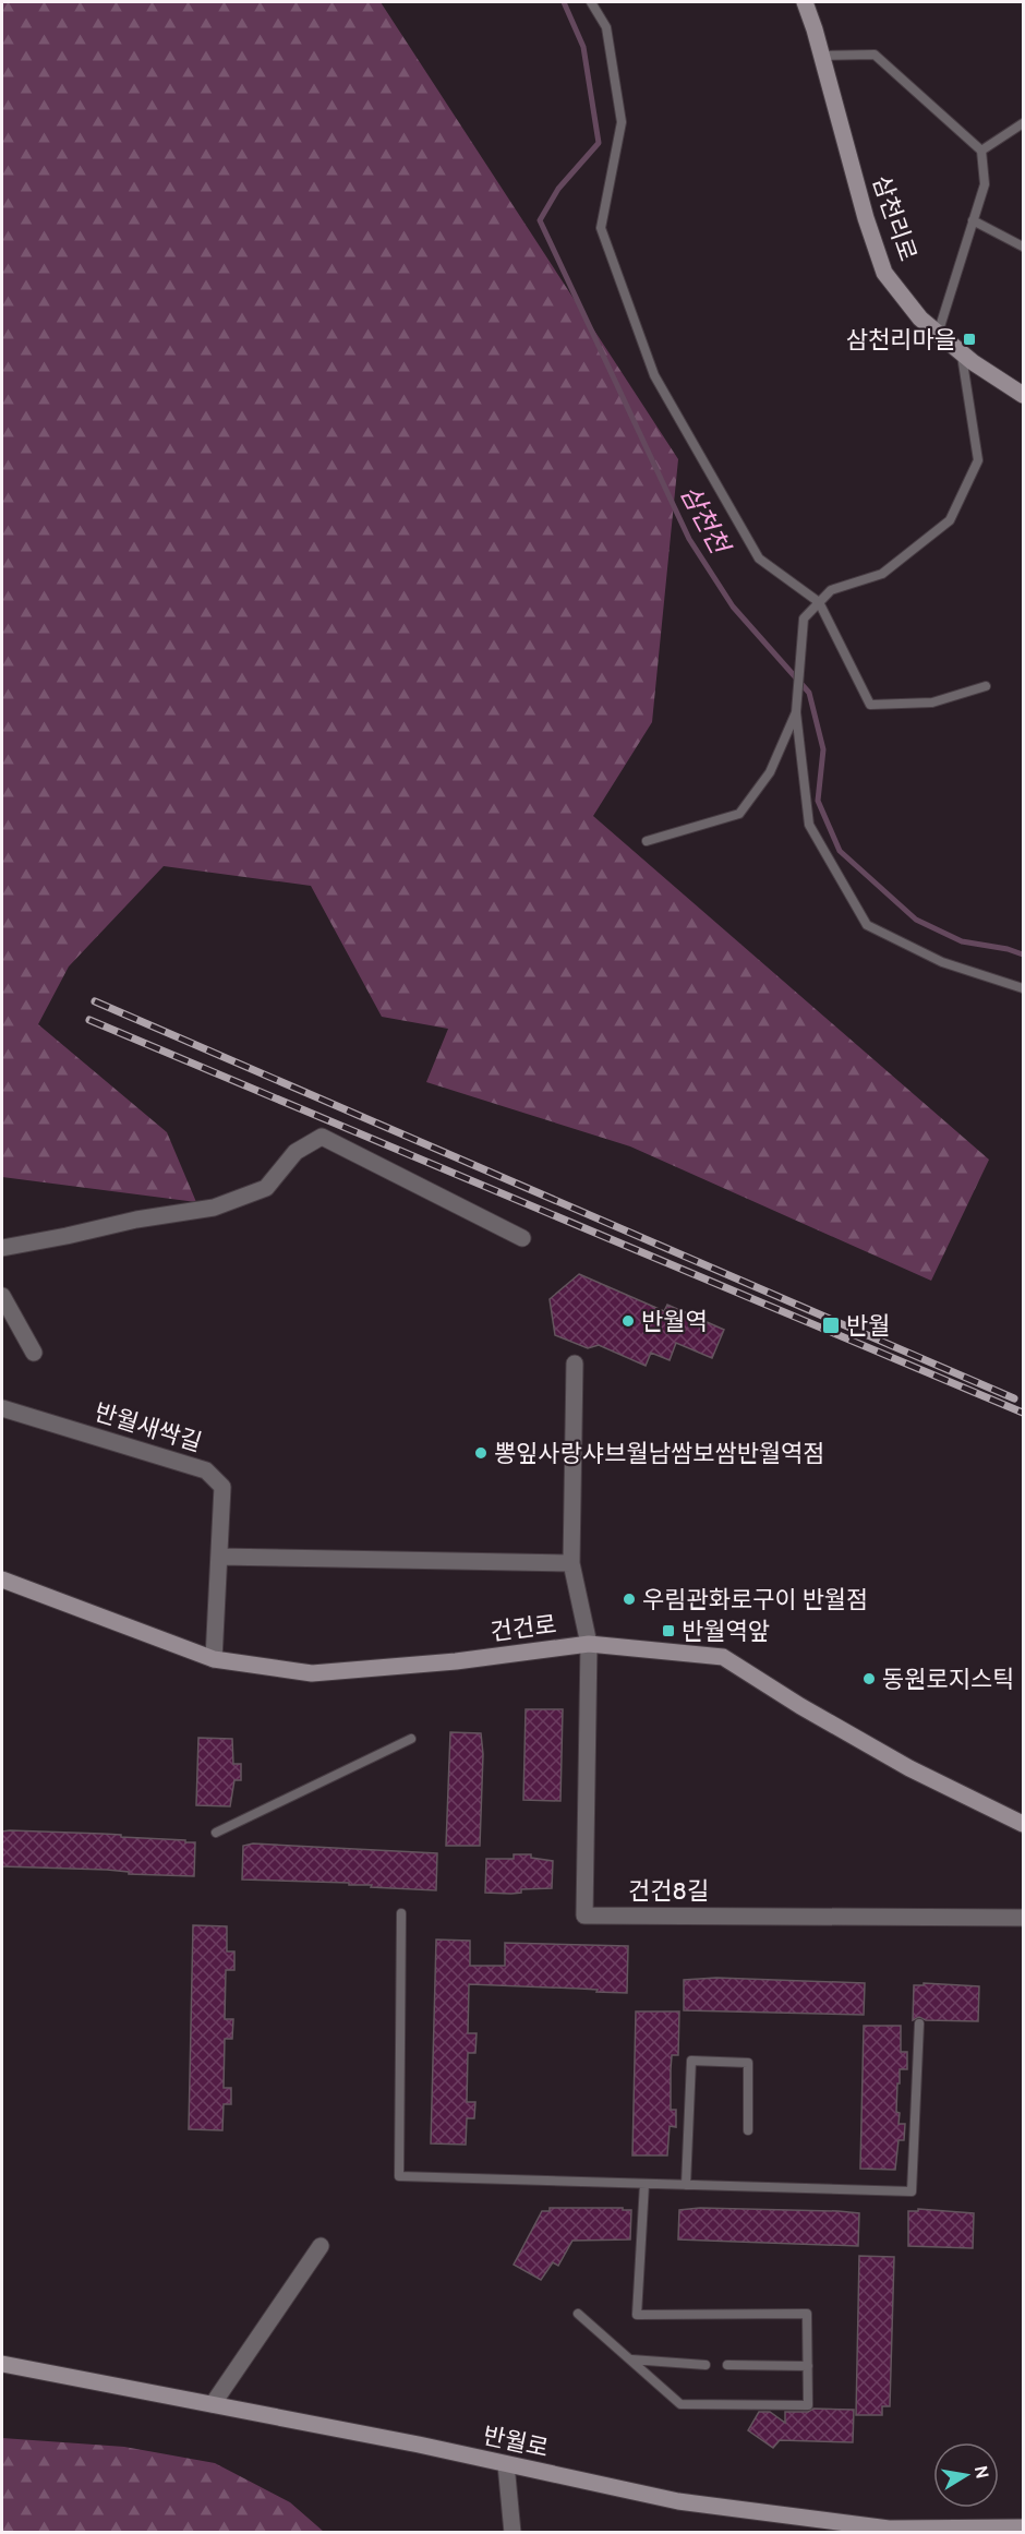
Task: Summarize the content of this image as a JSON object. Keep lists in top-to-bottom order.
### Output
{
  "streets": {
    "street": [
      "삼천리로",
      "반월새싹길",
      "건건로",
      "건건8길",
      "반월로"
    ]
  },
  "crossings": [
    ["반월새싹길", "건건로"],
    ["건건로", "건건8길"]
  ],
  "water": ["삼천천"],
  "places": {
    "transit": ["삼천리마을", "반월", "반월역앞"],
    "other": [
      "반월역",
      "뽕잎사랑샤브월남쌈보쌈반월역점",
      "우림관화로구이 반월점",
      "동원로지스틱"
    ]
  },
  "north": "right"
}
